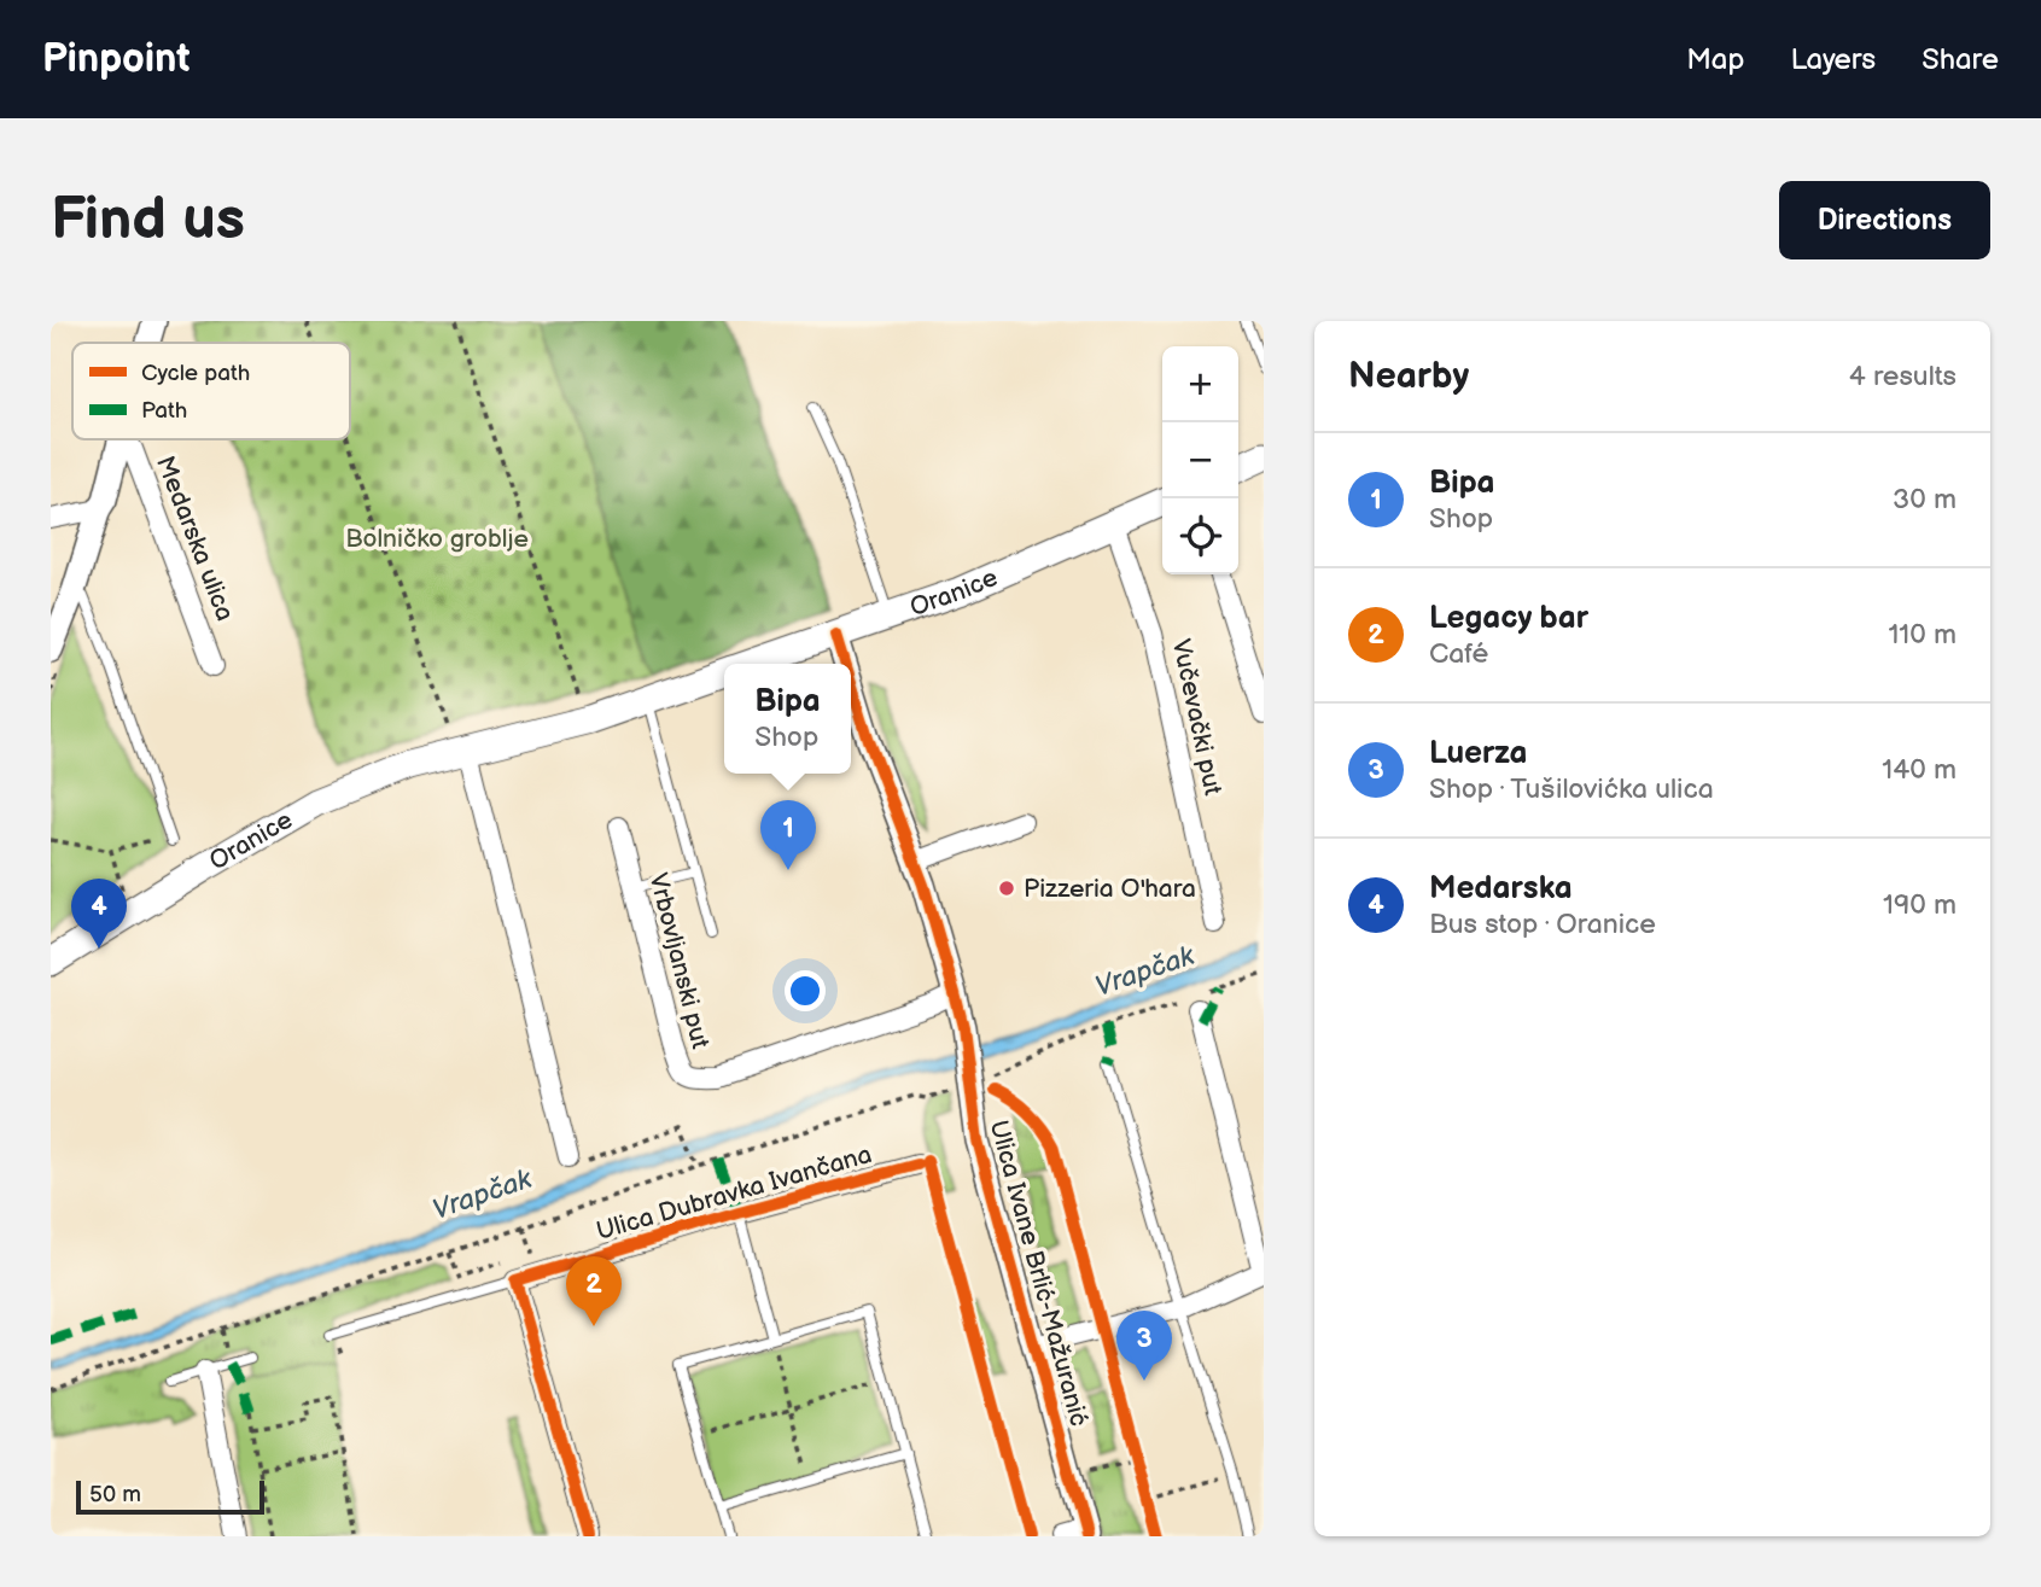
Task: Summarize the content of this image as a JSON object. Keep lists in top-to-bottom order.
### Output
{
  "streets": {
    "main road": ["Oranice"],
    "street": [
      "Medarska ulica",
      "Vučevački put",
      "Vrbovljanski put",
      "Ulica Dubravka Ivančana",
      "Ulica Ivane Brlić-Mažuranić"
    ]
  },
  "crossings": [
    ["Oranice", "Vučevački put"],
    ["Oranice", "Ulica Ivane Brlić-Mažuranić"],
    ["Vrbovljanski put", "Ulica Ivane Brlić-Mažuranić"]
  ],
  "water": ["Vrapčak"],
  "parks": ["Bolničko groblje"],
  "places": ["Pizzeria O'hara"],
  "legend": ["Cycle path", "Path"],
  "scale_bar": "50 m",
  "page": {
    "header": "Pinpoint",
    "nav": ["Map", "Layers", "Share"],
    "buttons": "Directions",
    "title": "Find us",
    "heading": ["Nearby", "4 results"],
    "map_buttons": ["+", "−"],
    "list": [
      {
        "mark": "1",
        "name": "Bipa",
        "note": "Shop",
        "value": "30 m"
      },
      {
        "mark": "2",
        "name": "Legacy bar",
        "note": "Café",
        "value": "110 m"
      },
      {
        "mark": "3",
        "name": "Luerza",
        "note": "Shop · Tušilovićka ulica",
        "value": "140 m"
      },
      {
        "mark": "4",
        "name": "Medarska",
        "note": "Bus stop · Oranice",
        "value": "190 m"
      }
    ],
    "popup": ["Bipa", "Shop"],
    "pins": [
      "1",
      "4",
      "2",
      "3"
    ],
    "scale": "50 m"
  }
}
